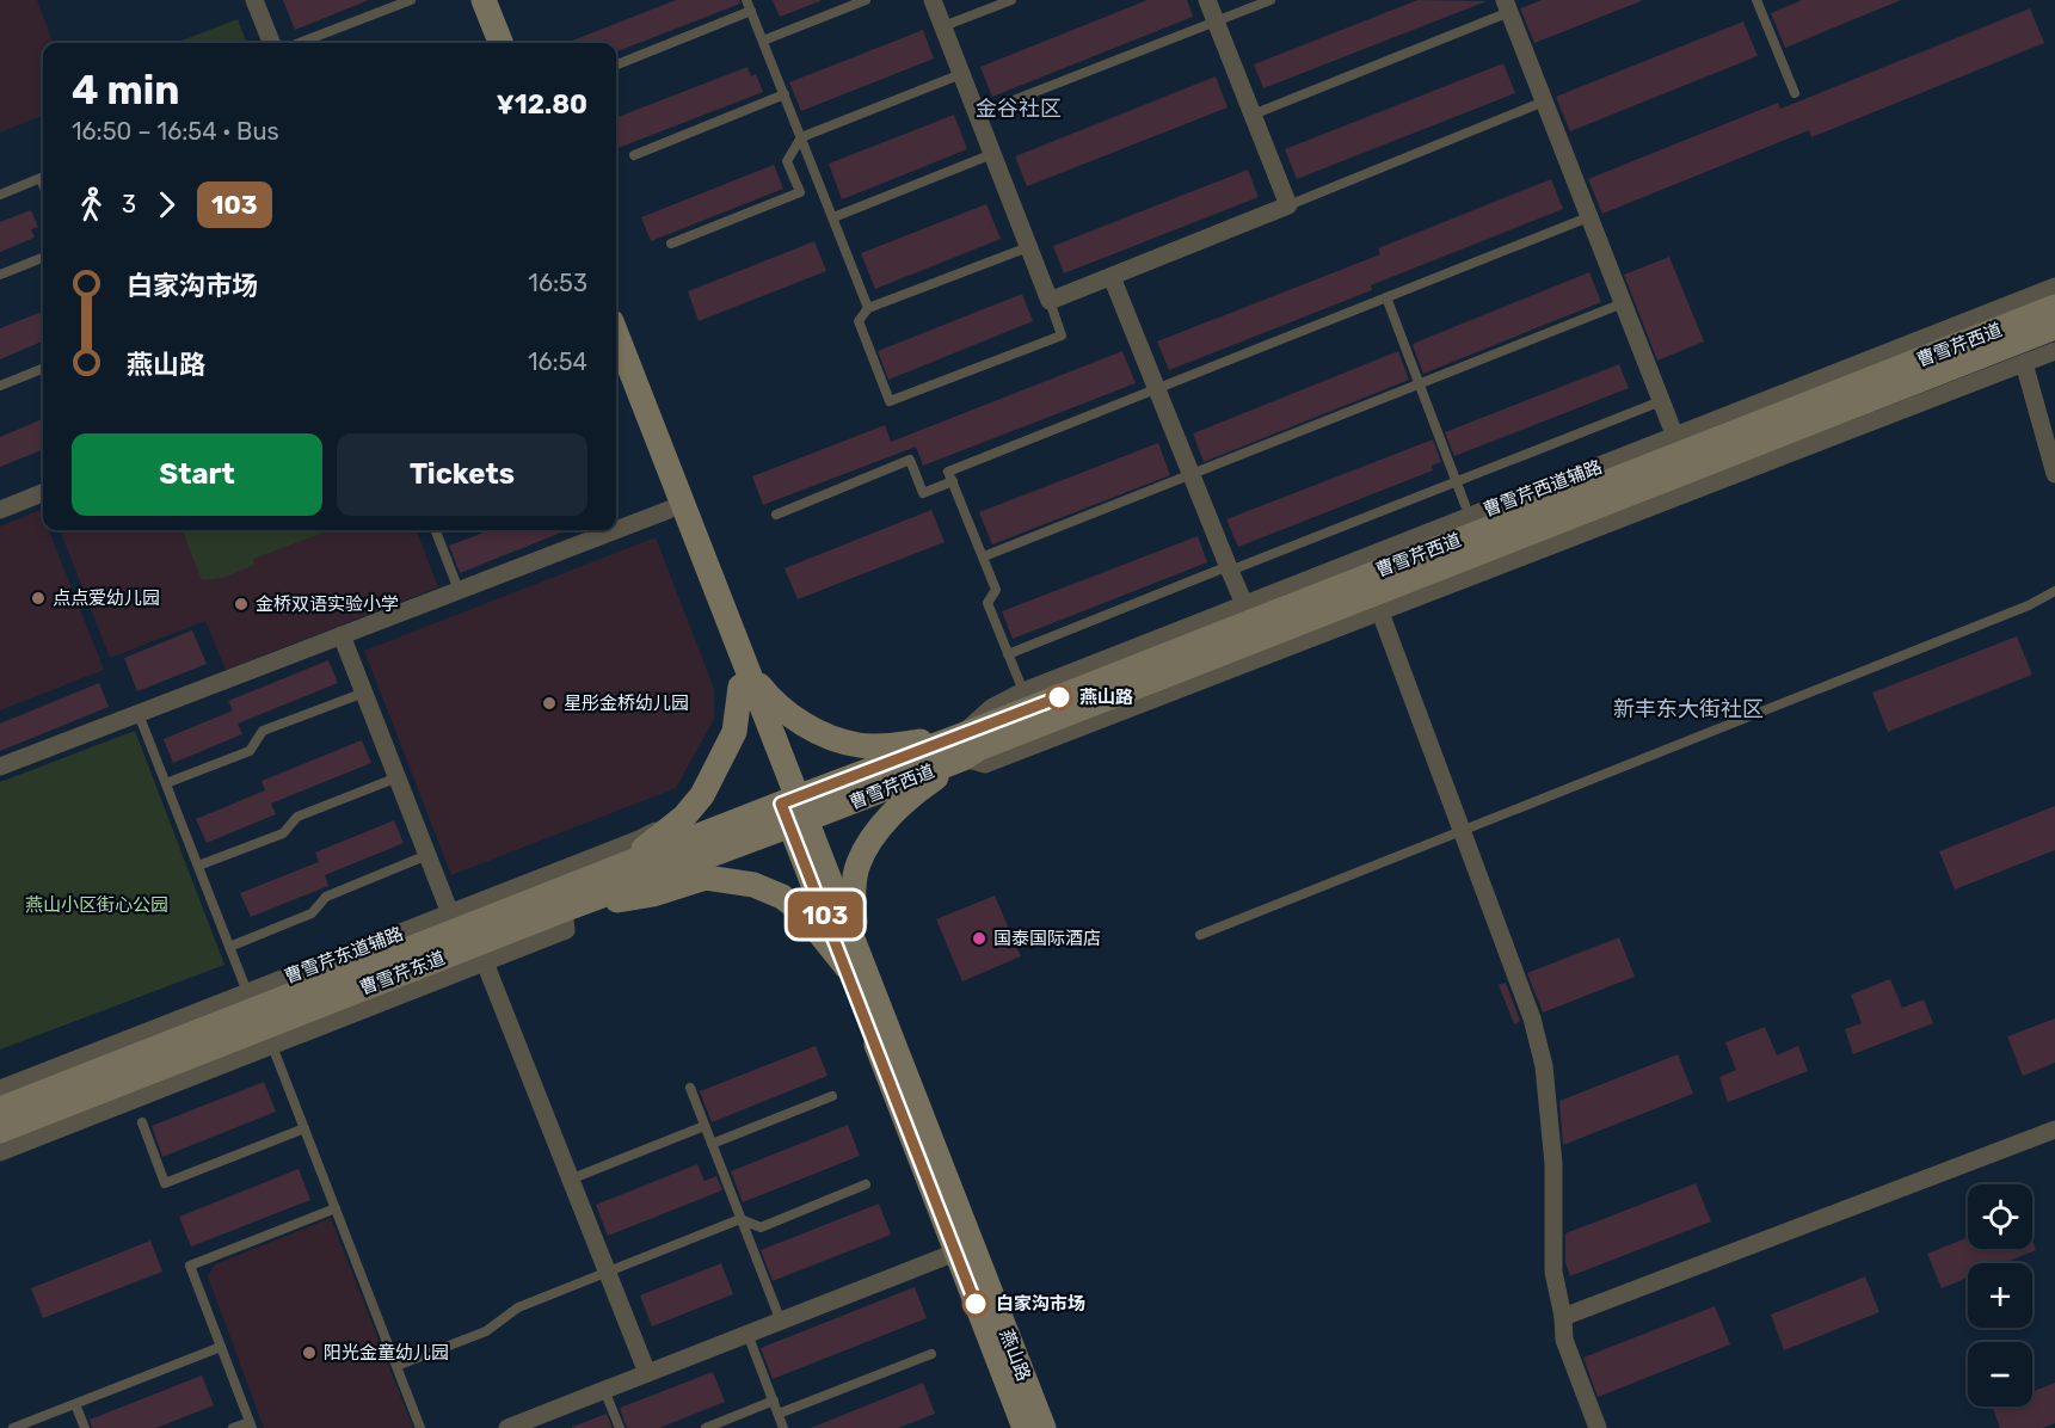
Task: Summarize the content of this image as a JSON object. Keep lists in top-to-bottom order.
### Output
{
  "streets": {
    "main road": ["曹雪芹西道", "曹雪芹东道", "燕山路"],
    "street": ["曹雪芹西道辅路", "曹雪芹东道辅路"]
  },
  "crossings": [
    ["曹雪芹西道", "曹雪芹西道辅路"],
    ["曹雪芹西道", "曹雪芹东道"],
    ["曹雪芹西道", "燕山路"],
    ["曹雪芹东道", "燕山路"]
  ],
  "districts": ["金谷社区", "新丰东大街社区"],
  "parks": ["燕山小区街心公园"],
  "places": [
    "点点爱幼儿园",
    "金桥双语实验小学",
    "燕山路",
    "星彤金桥幼儿园",
    "国泰国际酒店",
    "白家沟市场",
    "阳光金童幼儿园"
  ],
  "lines": ["bus line 103"],
  "page": {
    "on_map": "103",
    "heading": ["4 min", "16:50 – 16:54 · Bus", "¥12.80"],
    "legs": ["3", "103"],
    "list": [
      {
        "name": "白家沟市场",
        "value": "16:53"
      },
      {
        "name": "燕山路",
        "value": "16:54"
      }
    ],
    "buttons": ["Start", "Tickets"],
    "map_buttons": ["+", "−"]
  }
}
